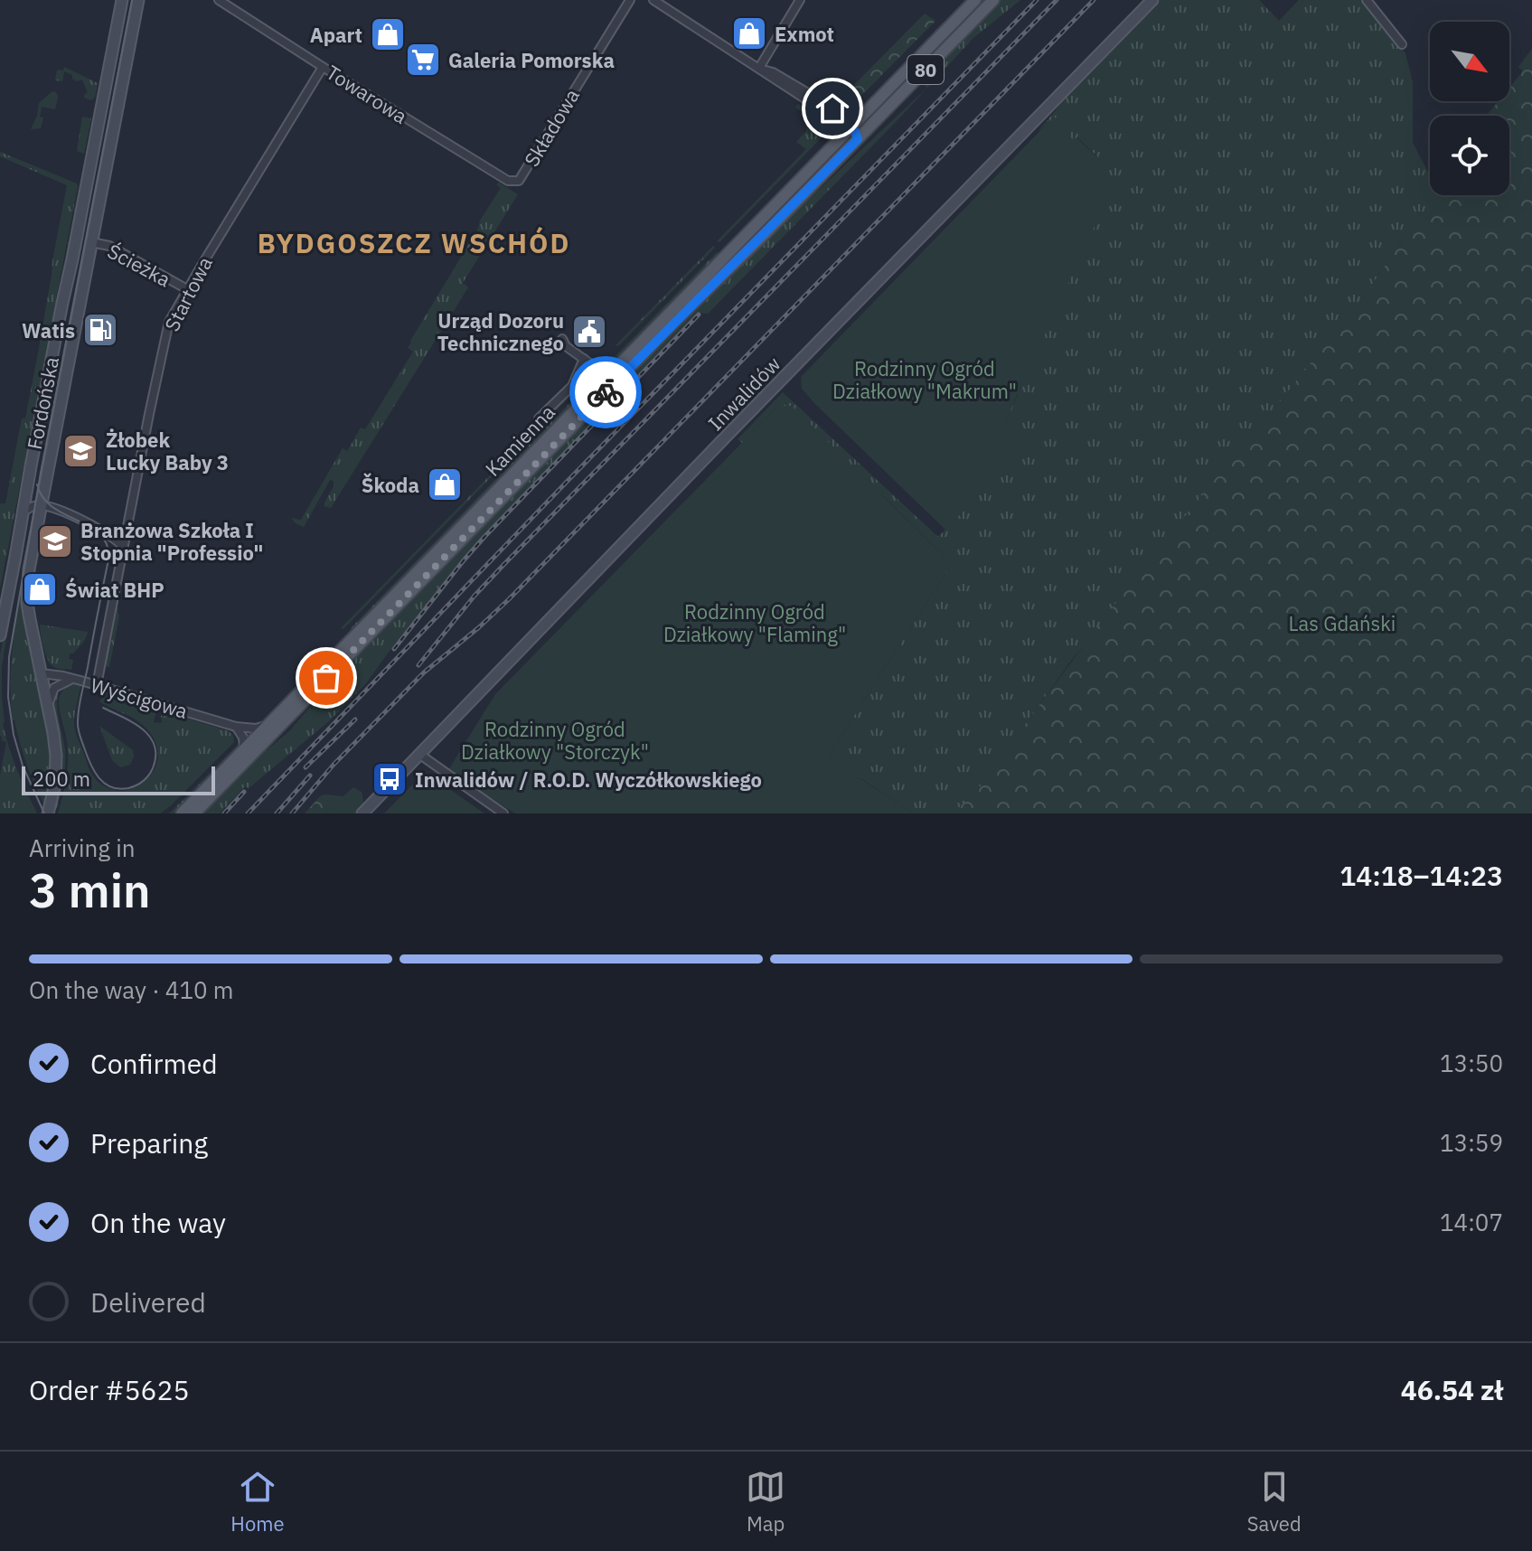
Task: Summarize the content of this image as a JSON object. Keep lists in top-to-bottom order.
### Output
{
  "streets": {
    "main road": [
      "80",
      "Inwalidów",
      "Fordońska",
      "Kamienna"
    ],
    "street": [
      "Towarowa",
      "Składowa",
      "Ścieżka",
      "Startowa",
      "Wyścigowa"
    ]
  },
  "crossings": [
    ["Towarowa", "Składowa"],
    ["Towarowa", "Startowa"],
    ["Ścieżka", "Startowa"],
    ["Ścieżka", "Fordońska"],
    ["Startowa", "Wyścigowa"],
    ["Fordońska", "Wyścigowa"],
    ["Kamienna", "Wyścigowa"]
  ],
  "districts": ["BYDGOSZCZ WSCHÓD"],
  "parks": [
    "Rodzinny Ogród Działkowy \"Makrum\"",
    "Rodzinny Ogród Działkowy \"Flaming\"",
    "Las Gdański",
    "Rodzinny Ogród Działkowy \"Storczyk\""
  ],
  "places": {
    "shop": [
      "Exmot",
      "Apart",
      "Škoda",
      "Świat BHP"
    ],
    "supermarket": ["Galeria Pomorska"],
    "fuel station": ["Watis"],
    "public building": ["Urząd Dozoru Technicznego"],
    "school or university": ["Żłobek Lucky Baby 3", "Branżowa Szkoła I Stopnia \"Professio\""],
    "bus stop": ["Inwalidów / R.O.D. Wyczółkowskiego"]
  },
  "scale_bar": "200 m",
  "north": "bottom right",
  "page": {
    "scale": "200 m",
    "heading": ["3 min", "Arriving in", "14:18–14:23"],
    "panel": ["Order #5625", "46.54 zł"],
    "bar": "On the way · 410 m",
    "list": [
      ["Confirmed", "13:50"],
      ["Preparing", "13:59"],
      ["On the way", "14:07"],
      "Delivered"
    ],
    "tabs": ["Home", "Map", "Saved"]
  }
}
